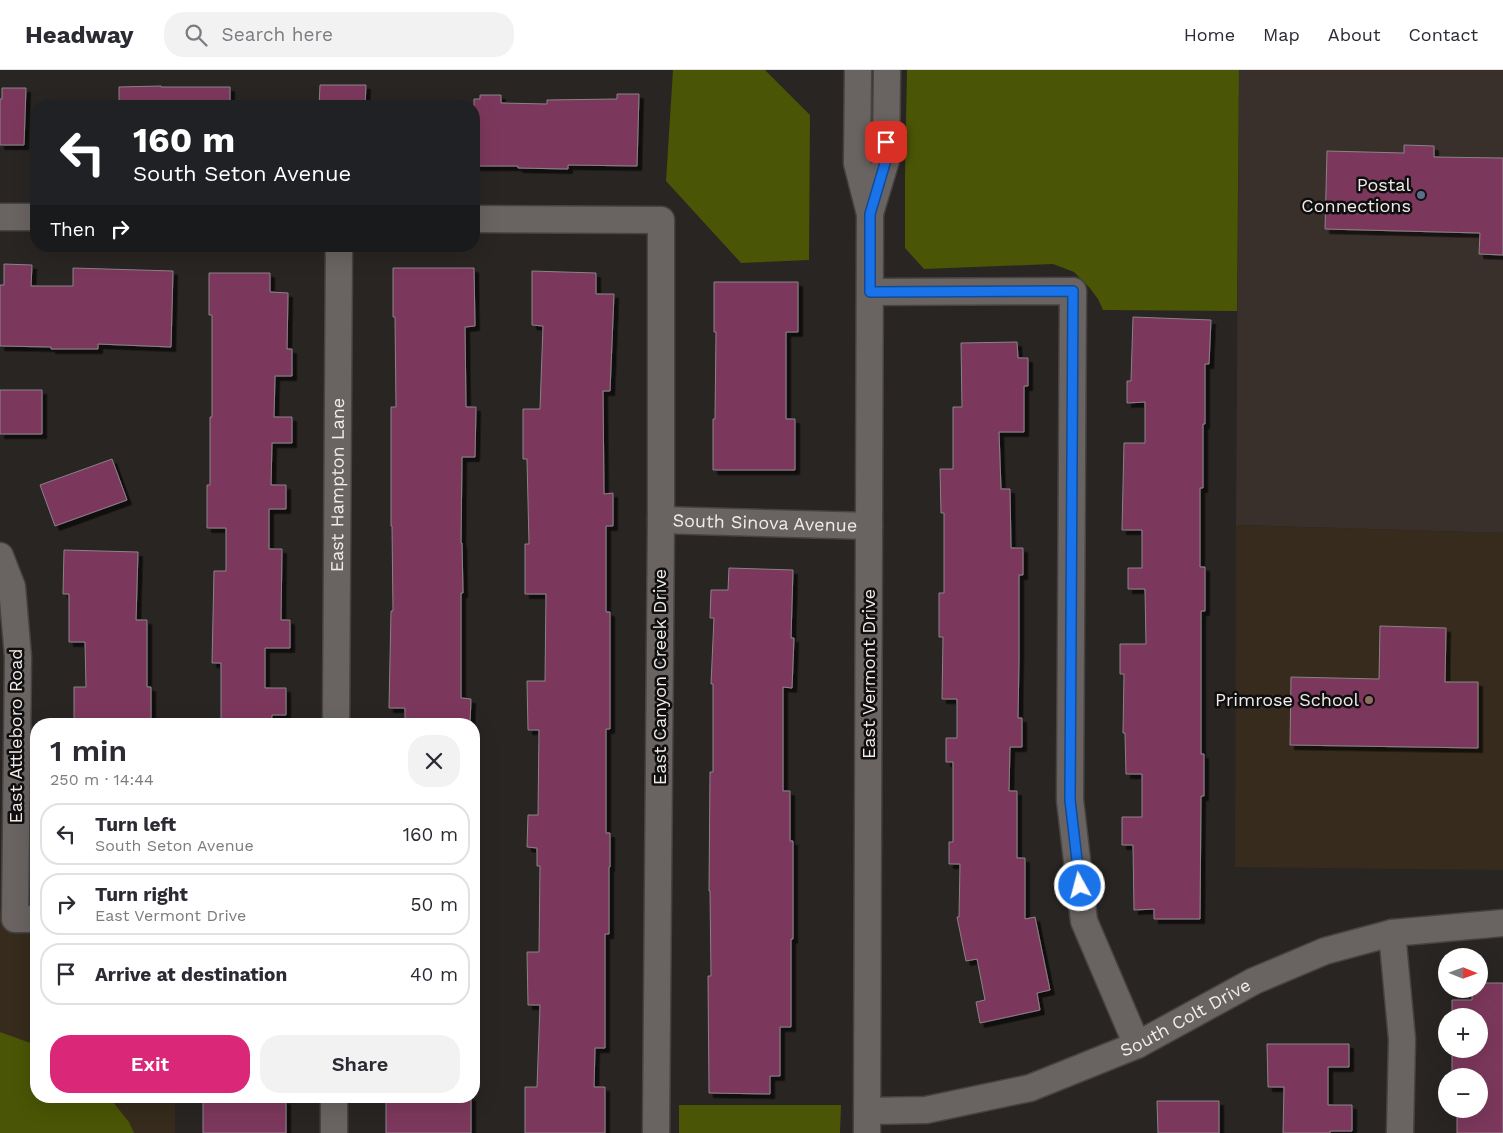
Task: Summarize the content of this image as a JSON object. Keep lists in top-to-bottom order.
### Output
{
  "streets": {
    "street": [
      "East Hampton Lane",
      "South Sinova Avenue",
      "East Vermont Drive",
      "East Canyon Creek Drive",
      "East Attleboro Road",
      "South Colt Drive"
    ]
  },
  "crossings": [
    ["South Sinova Avenue", "East Vermont Drive"],
    ["South Sinova Avenue", "East Canyon Creek Drive"],
    ["East Vermont Drive", "South Colt Drive"]
  ],
  "places": ["Postal Connections", "Primrose School"],
  "north": "right",
  "page": {
    "header": "Headway",
    "search": "Search here",
    "nav": [
      "Home",
      "Map",
      "About",
      "Contact"
    ],
    "turn": ["160 m", "South Seton Avenue"],
    "then": "Then",
    "heading": ["1 min", "250 m · 14:44"],
    "list": [
      {
        "name": "Turn left",
        "note": "South Seton Avenue",
        "value": "160 m"
      },
      {
        "name": "Turn right",
        "note": "East Vermont Drive",
        "value": "50 m"
      },
      {
        "name": "Arrive at destination",
        "value": "40 m"
      }
    ],
    "map_buttons": ["+", "−"],
    "buttons": ["Exit", "Share"]
  }
}
